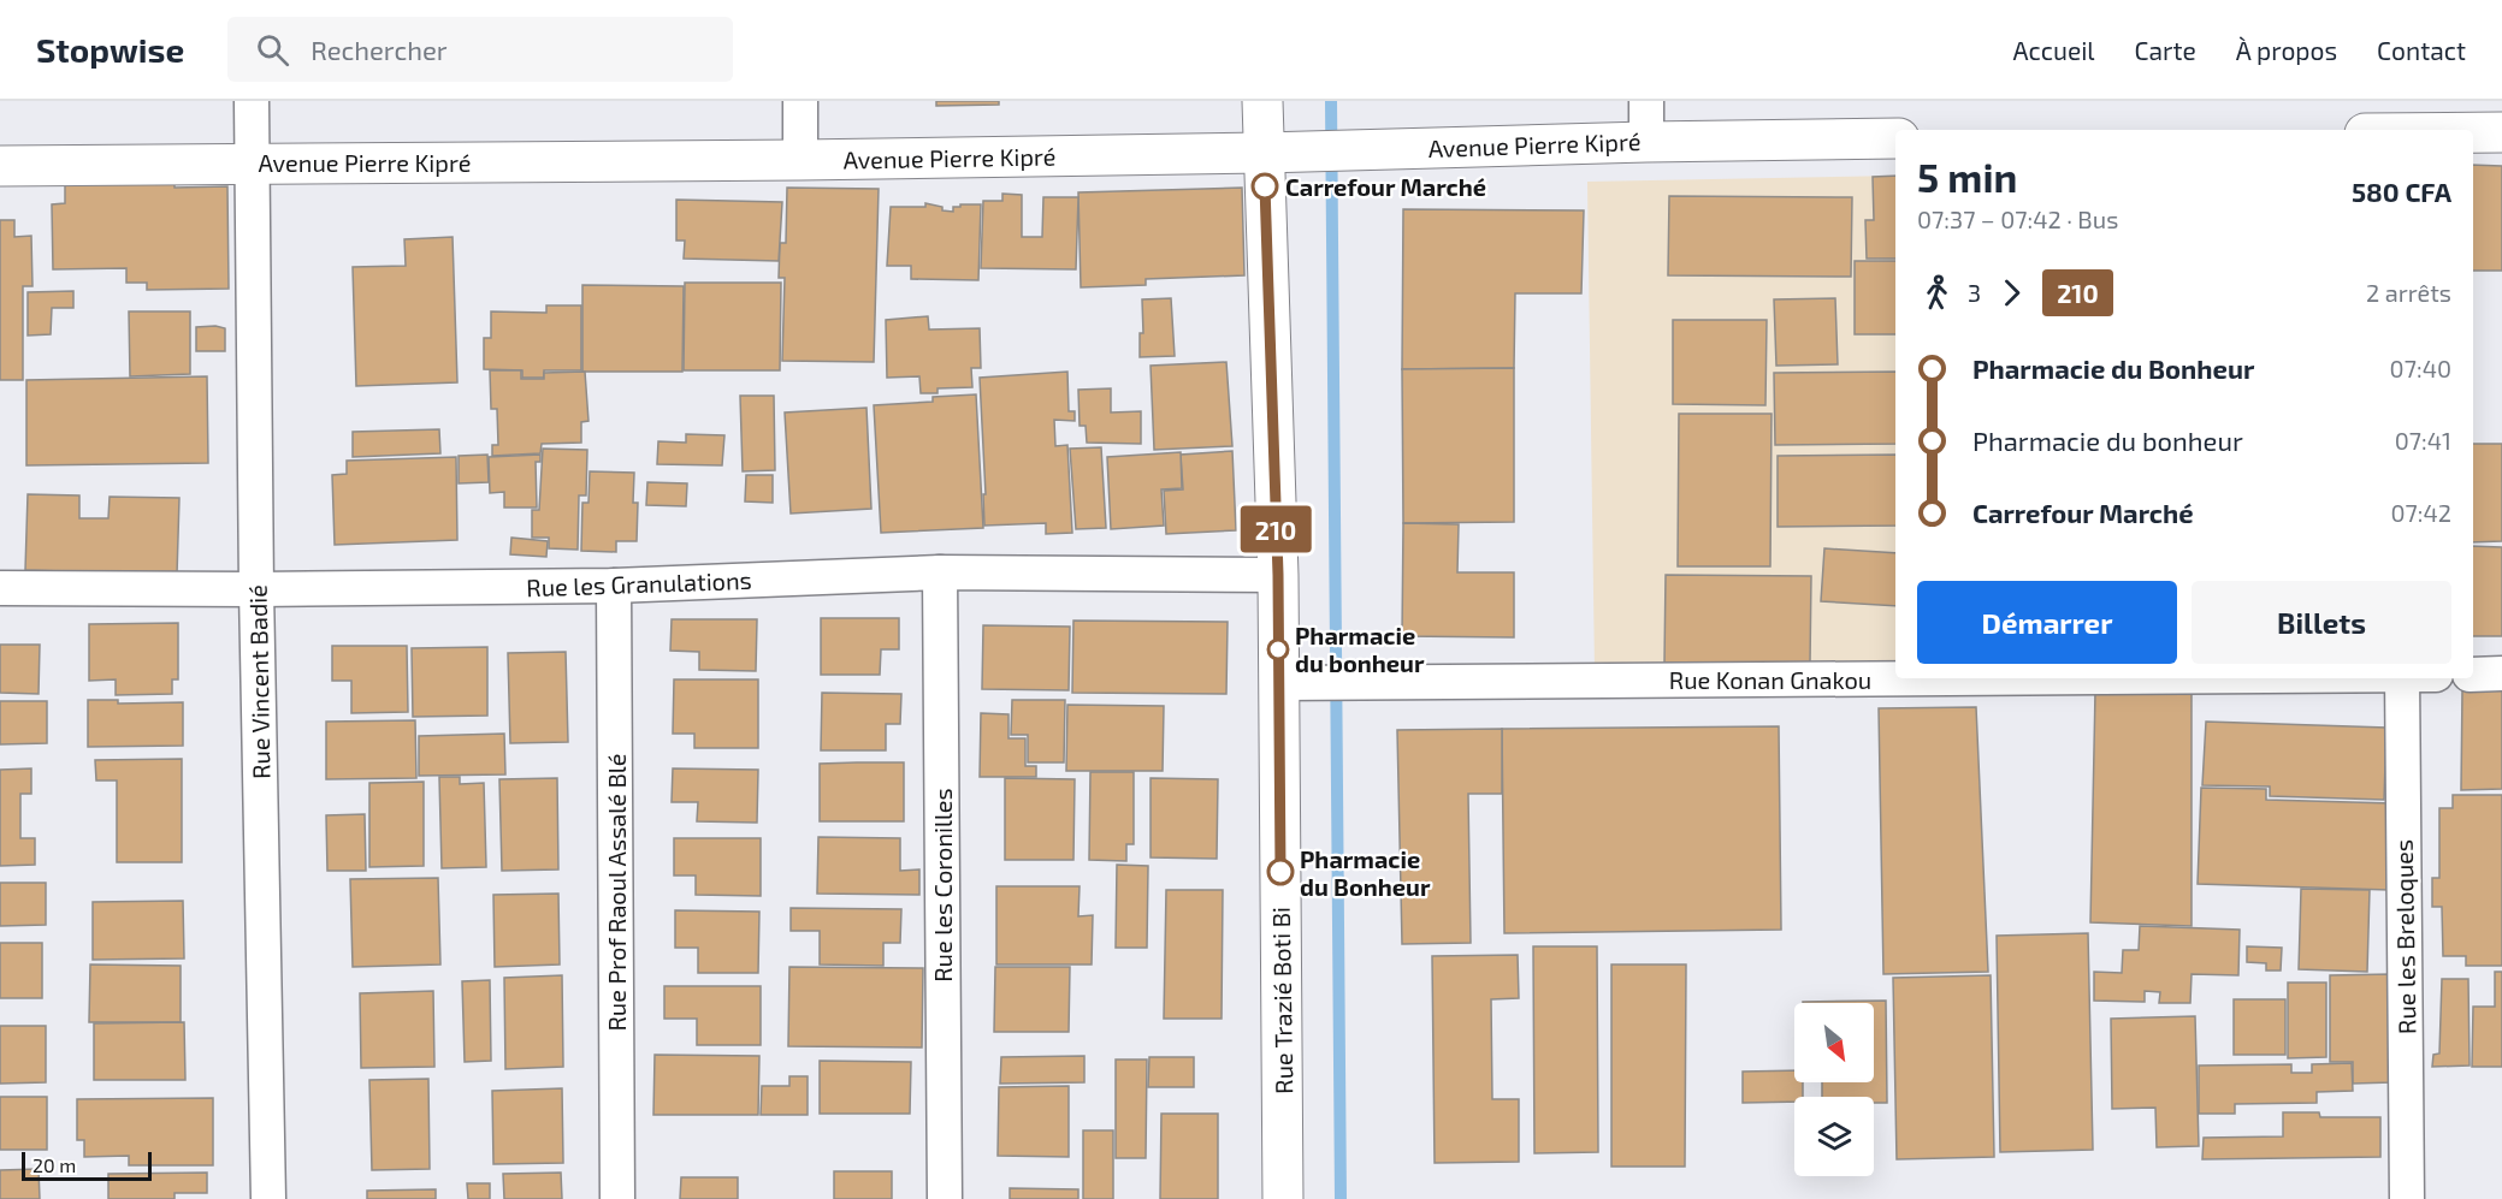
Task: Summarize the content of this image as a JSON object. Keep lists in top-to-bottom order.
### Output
{
  "streets": {
    "street": [
      "Avenue Pierre Kipré",
      "Rue les Granulations",
      "Rue Konan Gnakou",
      "Rue Vincent Badié",
      "Rue les Coronilles",
      "Rue Prof Raoul Assalé Blé",
      "Rue les Breloques",
      "Rue Trazié Boti Bi"
    ]
  },
  "crossings": [
    ["Avenue Pierre Kipré", "Rue Vincent Badié"],
    ["Avenue Pierre Kipré", "Rue Trazié Boti Bi"],
    ["Rue les Granulations", "Rue Vincent Badié"],
    ["Rue les Granulations", "Rue les Coronilles"],
    ["Rue les Granulations", "Rue Prof Raoul Assalé Blé"],
    ["Rue les Granulations", "Rue Trazié Boti Bi"],
    ["Rue Konan Gnakou", "Rue Trazié Boti Bi"]
  ],
  "places": ["Carrefour Marché", "Pharmacie du bonheur", "Pharmacie du Bonheur"],
  "lines": ["bus line 210"],
  "scale_bar": "20 m",
  "north": "bottom right",
  "page": {
    "header": "Stopwise",
    "search": "Rechercher",
    "nav": [
      "Accueil",
      "Carte",
      "À propos",
      "Contact"
    ],
    "on_map": "210",
    "heading": ["5 min", "07:37 – 07:42 · Bus", "580 CFA"],
    "legs": ["3", "210", "2 arrêts"],
    "list": [
      {
        "name": "Pharmacie du Bonheur",
        "value": "07:40"
      },
      {
        "name": "Pharmacie du bonheur",
        "value": "07:41"
      },
      {
        "name": "Carrefour Marché",
        "value": "07:42"
      }
    ],
    "buttons": ["Démarrer", "Billets"],
    "scale": "20 m"
  }
}
